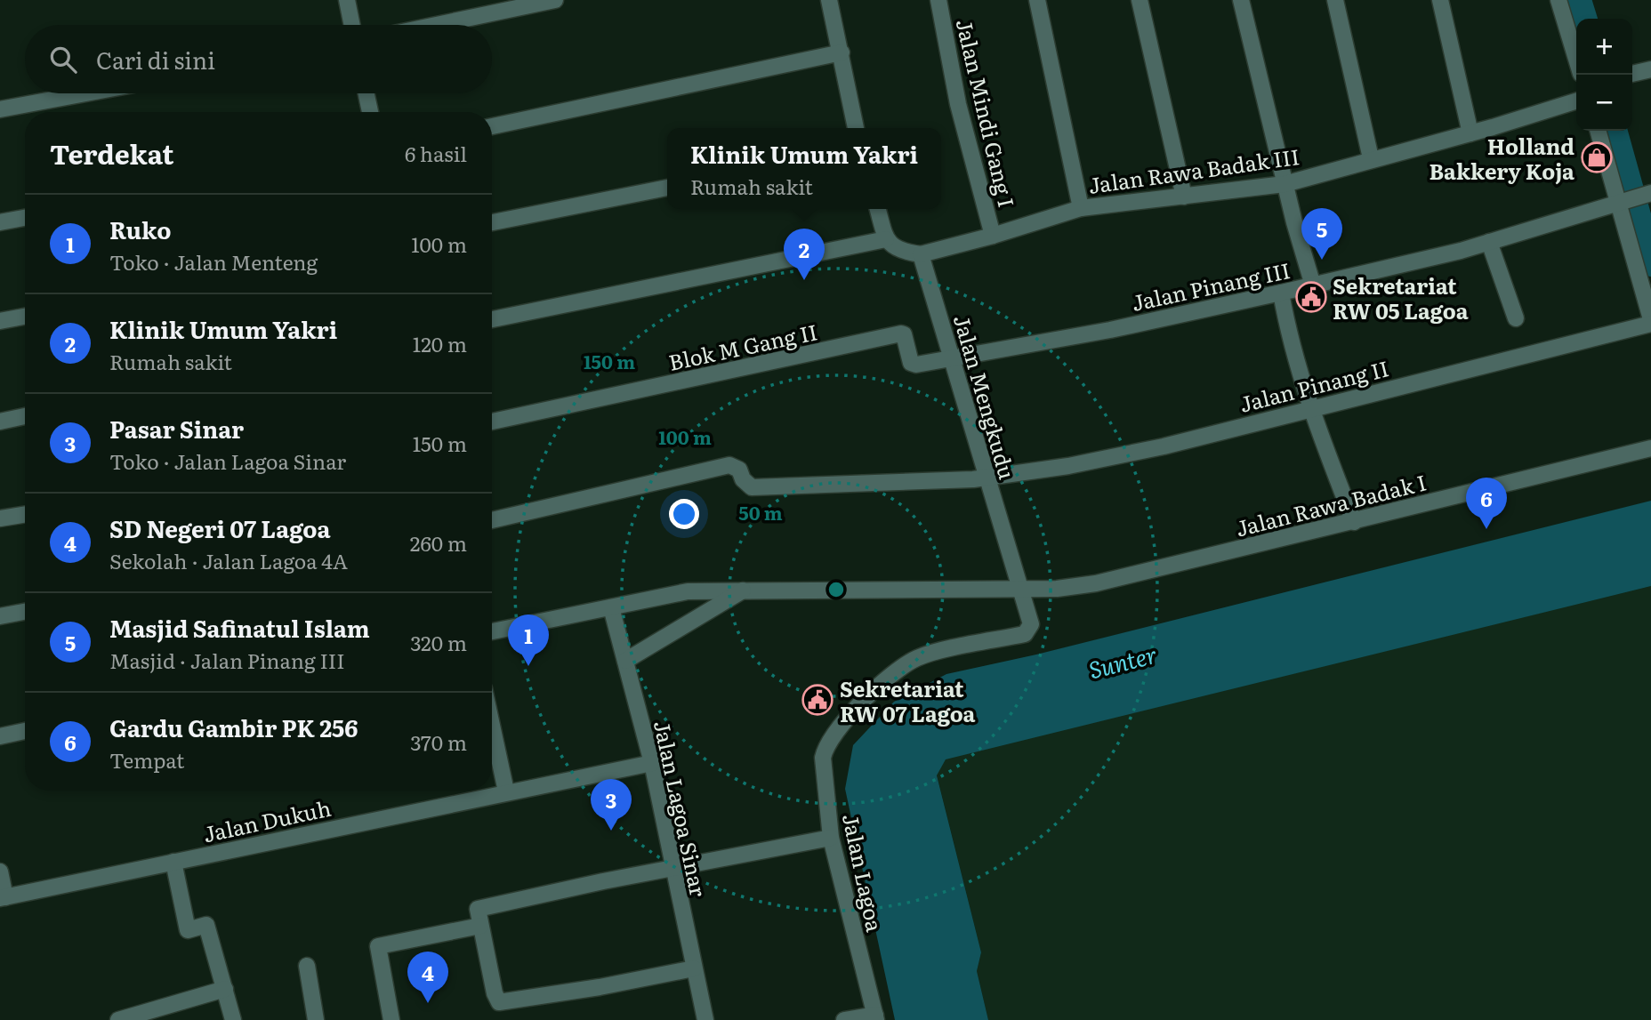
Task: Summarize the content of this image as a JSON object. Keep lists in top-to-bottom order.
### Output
{
  "streets": {
    "street": [
      "Jalan Mindi Gang I",
      "Jalan Rawa Badak III",
      "Jalan Pinang III",
      "Blok M Gang II",
      "Jalan Pinang II",
      "Jalan Mengkudu",
      "Jalan Rawa Badak I",
      "Jalan Lagoa Sinar",
      "Jalan Dukuh",
      "Jalan Lagoa"
    ]
  },
  "crossings": [
    ["Jalan Mindi Gang I", "Jalan Rawa Badak III"],
    ["Jalan Rawa Badak III", "Jalan Mengkudu"],
    ["Jalan Pinang III", "Blok M Gang II"],
    ["Jalan Pinang III", "Jalan Mengkudu"],
    ["Blok M Gang II", "Jalan Mengkudu"],
    ["Jalan Pinang II", "Jalan Mengkudu"],
    ["Jalan Mengkudu", "Jalan Rawa Badak I"],
    ["Jalan Mengkudu", "Jalan Lagoa"],
    ["Jalan Rawa Badak I", "Jalan Lagoa Sinar"],
    ["Jalan Lagoa Sinar", "Jalan Dukuh"]
  ],
  "water": ["Sunter"],
  "places": {
    "shop": ["Holland Bakkery Koja"],
    "public building": ["Sekretariat RW 05 Lagoa", "Sekretariat RW 07 Lagoa"]
  },
  "page": {
    "map_buttons": ["+", "−"],
    "search": "Cari di sini",
    "heading": ["Terdekat", "6 hasil"],
    "popup": ["Klinik Umum Yakri", "Rumah sakit"],
    "list": [
      {
        "mark": "1",
        "name": "Ruko",
        "note": "Toko · Jalan Menteng",
        "value": "100 m"
      },
      {
        "mark": "2",
        "name": "Klinik Umum Yakri",
        "note": "Rumah sakit",
        "value": "120 m"
      },
      {
        "mark": "3",
        "name": "Pasar Sinar",
        "note": "Toko · Jalan Lagoa Sinar",
        "value": "150 m"
      },
      {
        "mark": "4",
        "name": "SD Negeri 07 Lagoa",
        "note": "Sekolah · Jalan Lagoa 4A",
        "value": "260 m"
      },
      {
        "mark": "5",
        "name": "Masjid Safinatul Islam",
        "note": "Masjid · Jalan Pinang III",
        "value": "320 m"
      },
      {
        "mark": "6",
        "name": "Gardu Gambir PK 256",
        "note": "Tempat",
        "value": "370 m"
      }
    ],
    "pins": [
      "5",
      "2",
      "6",
      "1",
      "3",
      "4"
    ]
  },
  "rings": ["150 m", "100 m", "50 m"]
}
